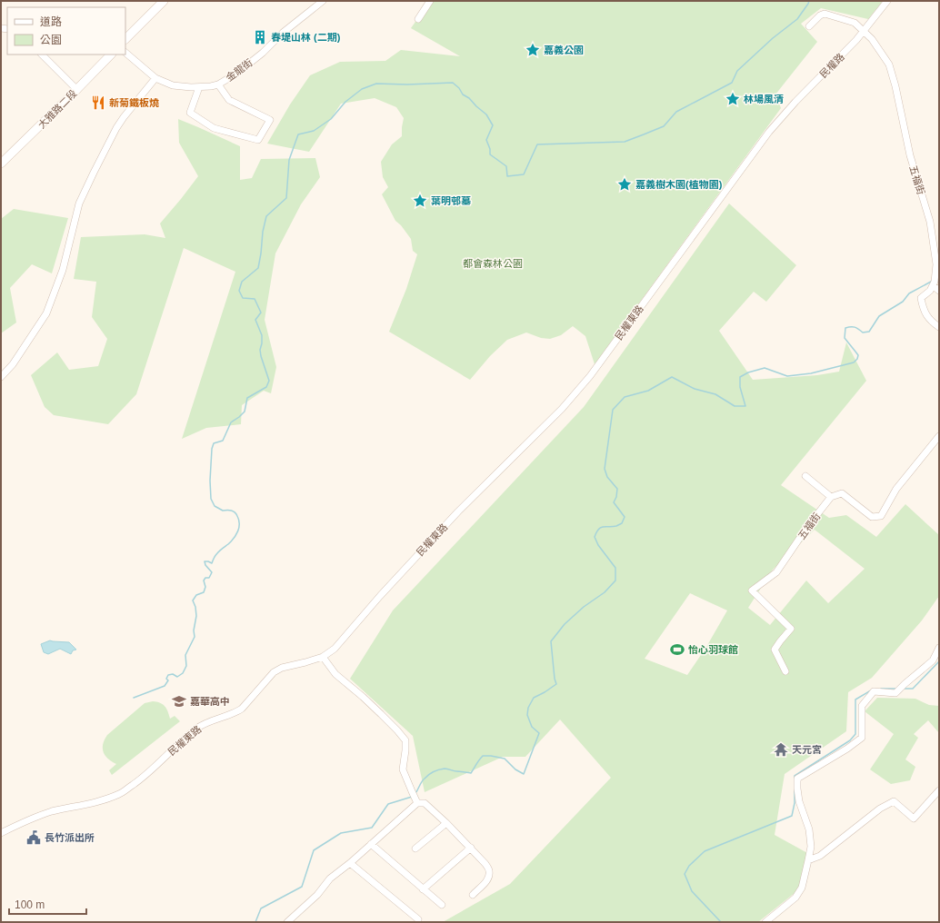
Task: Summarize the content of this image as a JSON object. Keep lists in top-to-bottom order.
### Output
{
  "streets": {
    "main road": ["大雅路二段"],
    "street": [
      "民權路",
      "金龍街",
      "五福街",
      "民權東路"
    ]
  },
  "crossings": [
    ["民權路", "五福街"],
    ["民權路", "民權東路"]
  ],
  "parks": ["都會森林公園"],
  "places": {
    "building": ["春堤山林 (二期)"],
    "place": [
      "嘉義公園",
      "林場風清",
      "嘉義樹木園(植物園)",
      "葉明邨墓"
    ],
    "restaurant": ["新菊鐵板燒"],
    "sports": ["怡心羽球館"],
    "school or university": ["嘉華高中"],
    "temple": ["天元宮"],
    "public building": ["長竹派出所"]
  },
  "legend": ["道路", "公園"],
  "scale_bar": "100 m"
}
